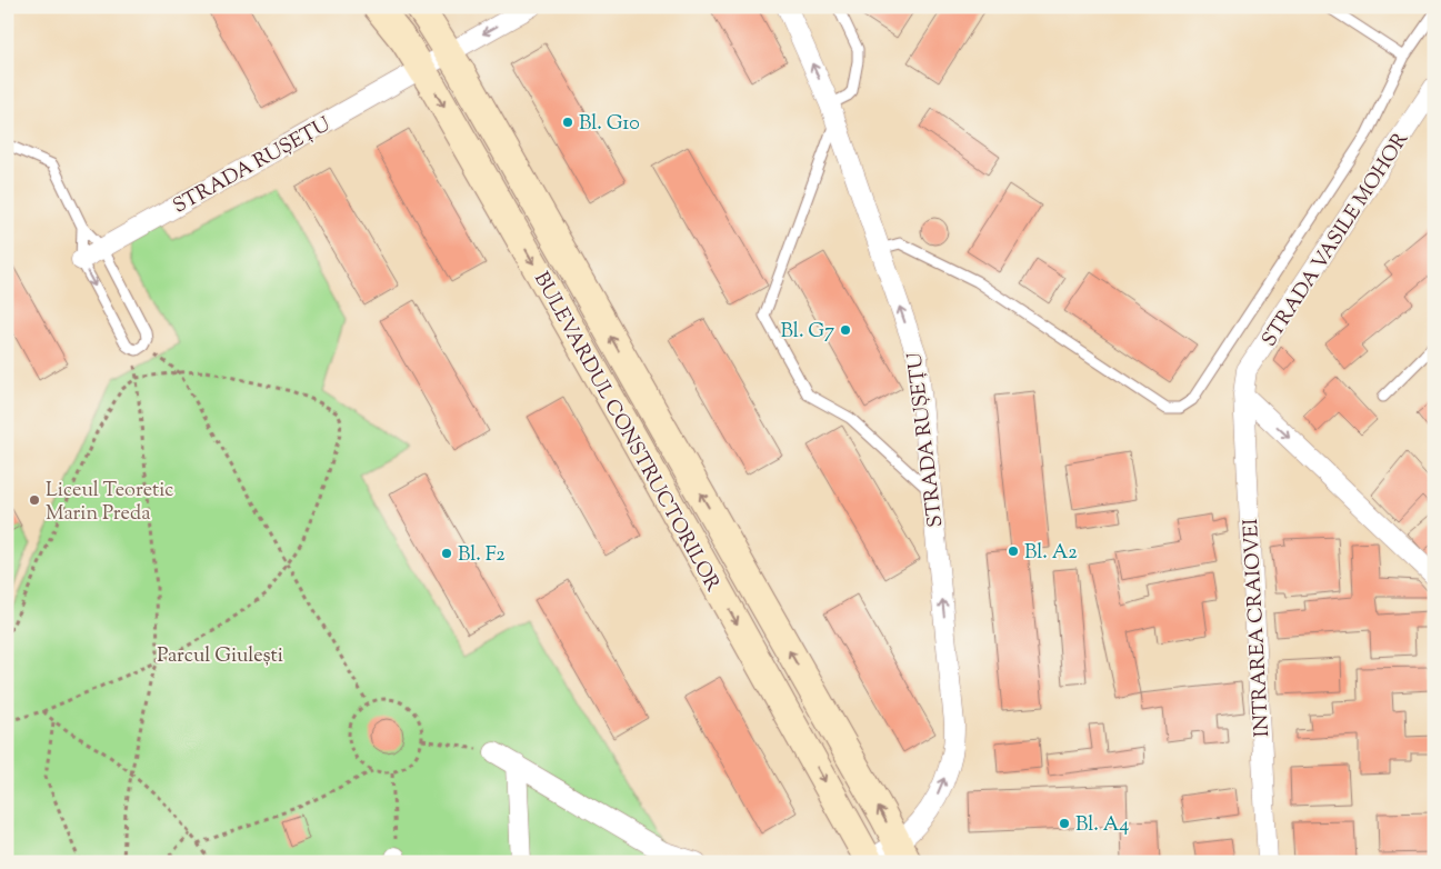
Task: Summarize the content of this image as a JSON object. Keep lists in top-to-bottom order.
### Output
{
  "streets": {
    "street": [
      "STRADA RUȘEȚU",
      "STRADA VASILE MOHOR",
      "BULEVARDUL CONSTRUCTORILOR",
      "INTRAREA CRAIOVEI"
    ]
  },
  "crossings": [
    ["STRADA RUȘEȚU", "BULEVARDUL CONSTRUCTORILOR"],
    ["STRADA VASILE MOHOR", "INTRAREA CRAIOVEI"]
  ],
  "one_way": ["STRADA RUȘEȚU"],
  "parks": ["Parcul Giulești"],
  "places": [
    "Bl. G10",
    "Bl. G7",
    "Liceul Teoretic Marin Preda",
    "Bl. A2",
    "Bl. F2",
    "Bl. A4"
  ]
}
